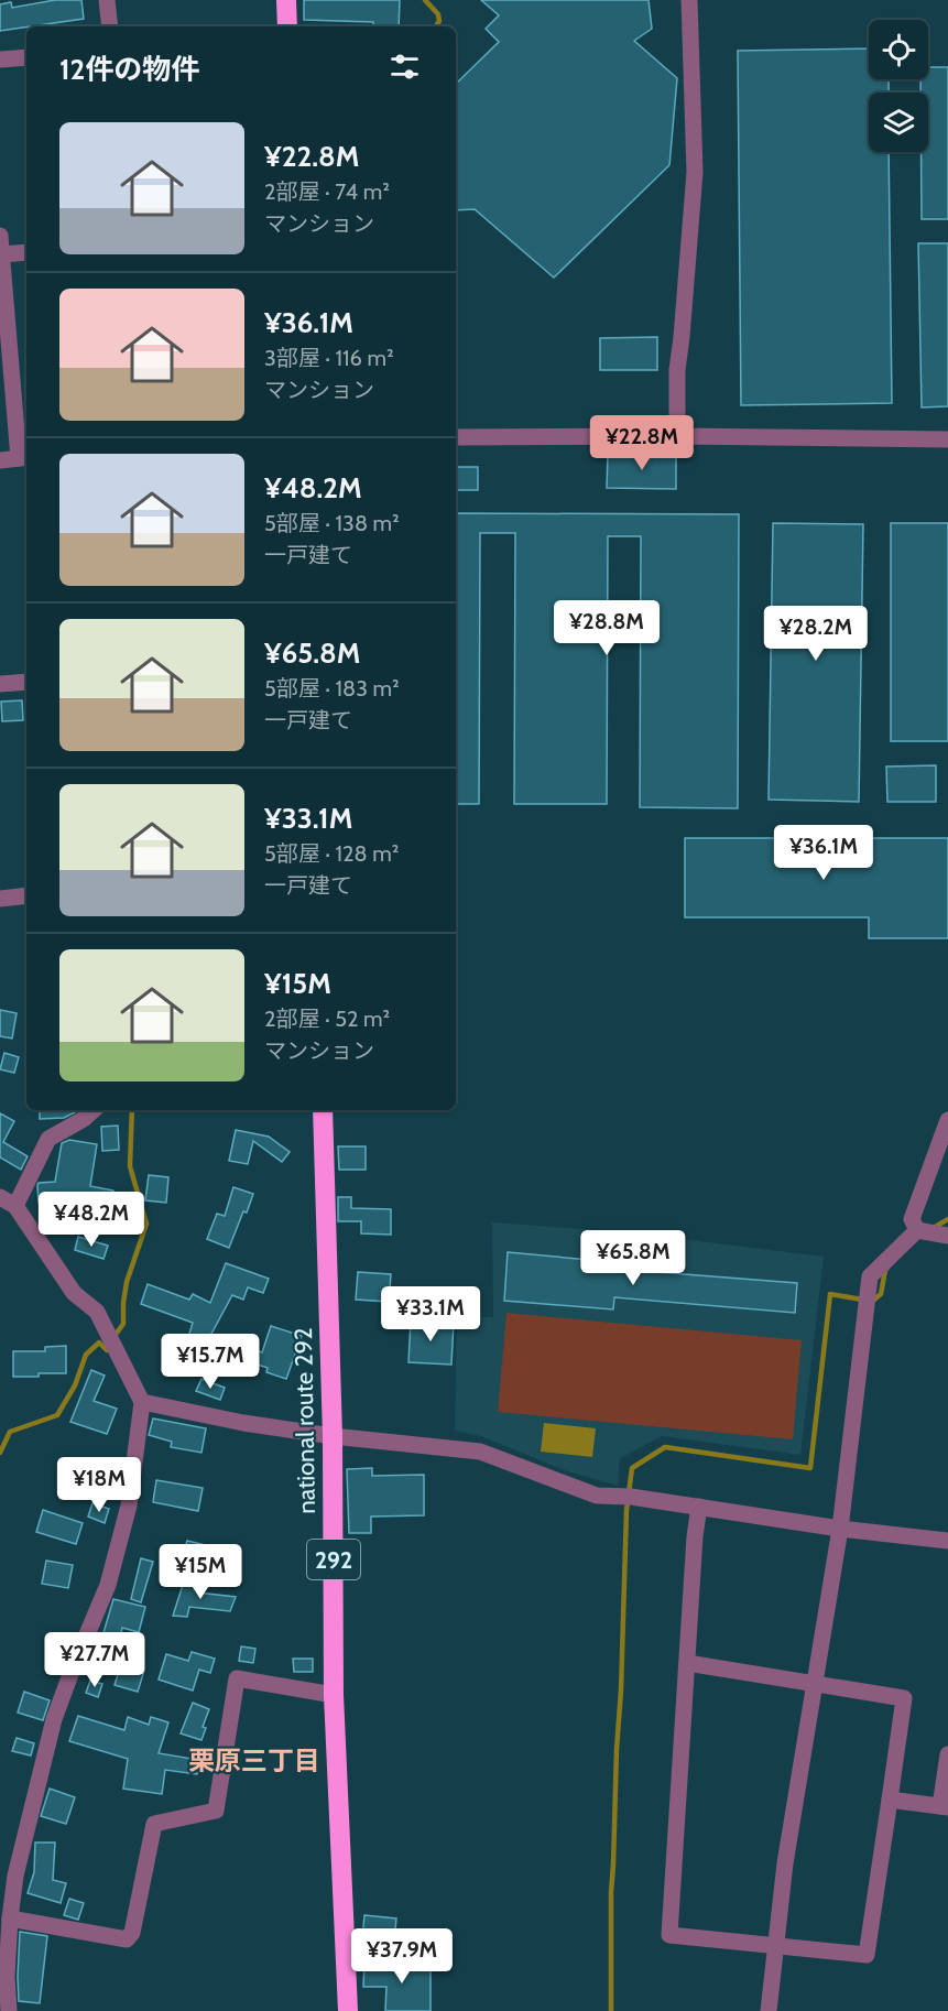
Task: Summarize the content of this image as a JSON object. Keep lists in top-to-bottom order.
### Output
{
  "streets": {
    "highway": ["national route 292", "292"]
  },
  "districts": ["栗原三丁目"],
  "page": {
    "heading": "12件の物件",
    "list": [
      {
        "name": "¥22.8M",
        "note": "2部屋 · 74 m² · マンション"
      },
      {
        "name": "¥36.1M",
        "note": "3部屋 · 116 m² · マンション"
      },
      {
        "name": "¥48.2M",
        "note": "5部屋 · 138 m² · 一戸建て"
      },
      {
        "name": "¥65.8M",
        "note": "5部屋 · 183 m² · 一戸建て"
      },
      {
        "name": "¥33.1M",
        "note": "5部屋 · 128 m² · 一戸建て"
      },
      {
        "name": "¥15M",
        "note": "2部屋 · 52 m² · マンション"
      }
    ],
    "price": [
      "¥22.8M",
      "¥28.8M",
      "¥28.2M",
      "¥36.1M",
      "¥48.2M",
      "¥65.8M",
      "¥33.1M",
      "¥15.7M",
      "¥18M",
      "¥15M",
      "¥27.7M",
      "¥37.9M"
    ]
  }
}
